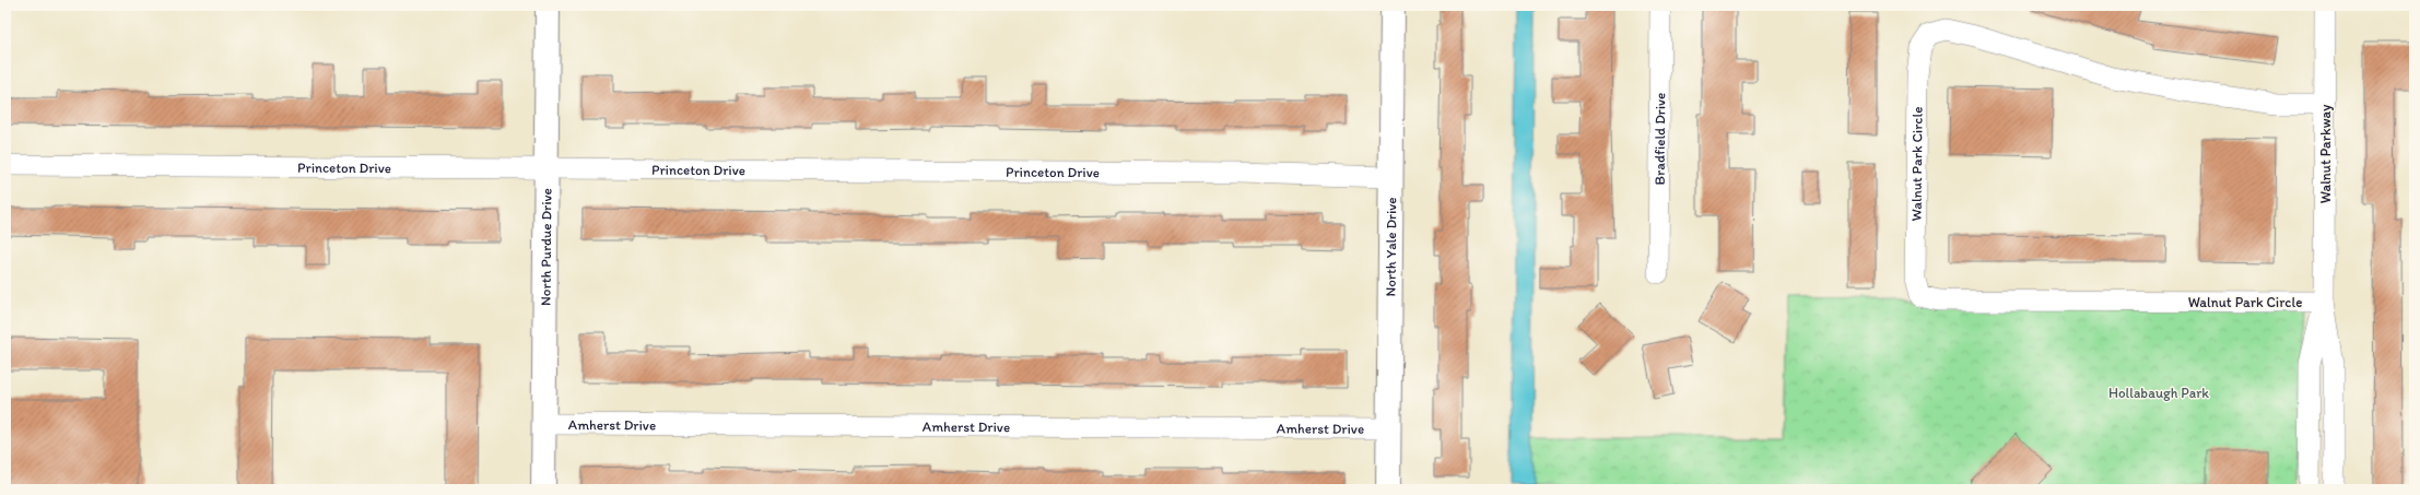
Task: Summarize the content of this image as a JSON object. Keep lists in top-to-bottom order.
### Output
{
  "streets": {
    "street": [
      "Bradfield Drive",
      "Walnut Parkway",
      "Walnut Park Circle",
      "Princeton Drive",
      "North Yale Drive",
      "North Purdue Drive",
      "Amherst Drive"
    ]
  },
  "crossings": [
    ["Walnut Parkway", "Walnut Park Circle"],
    ["Princeton Drive", "North Yale Drive"],
    ["Princeton Drive", "North Purdue Drive"],
    ["North Yale Drive", "Amherst Drive"],
    ["North Purdue Drive", "Amherst Drive"]
  ],
  "parks": ["Hollabaugh Park"]
}
